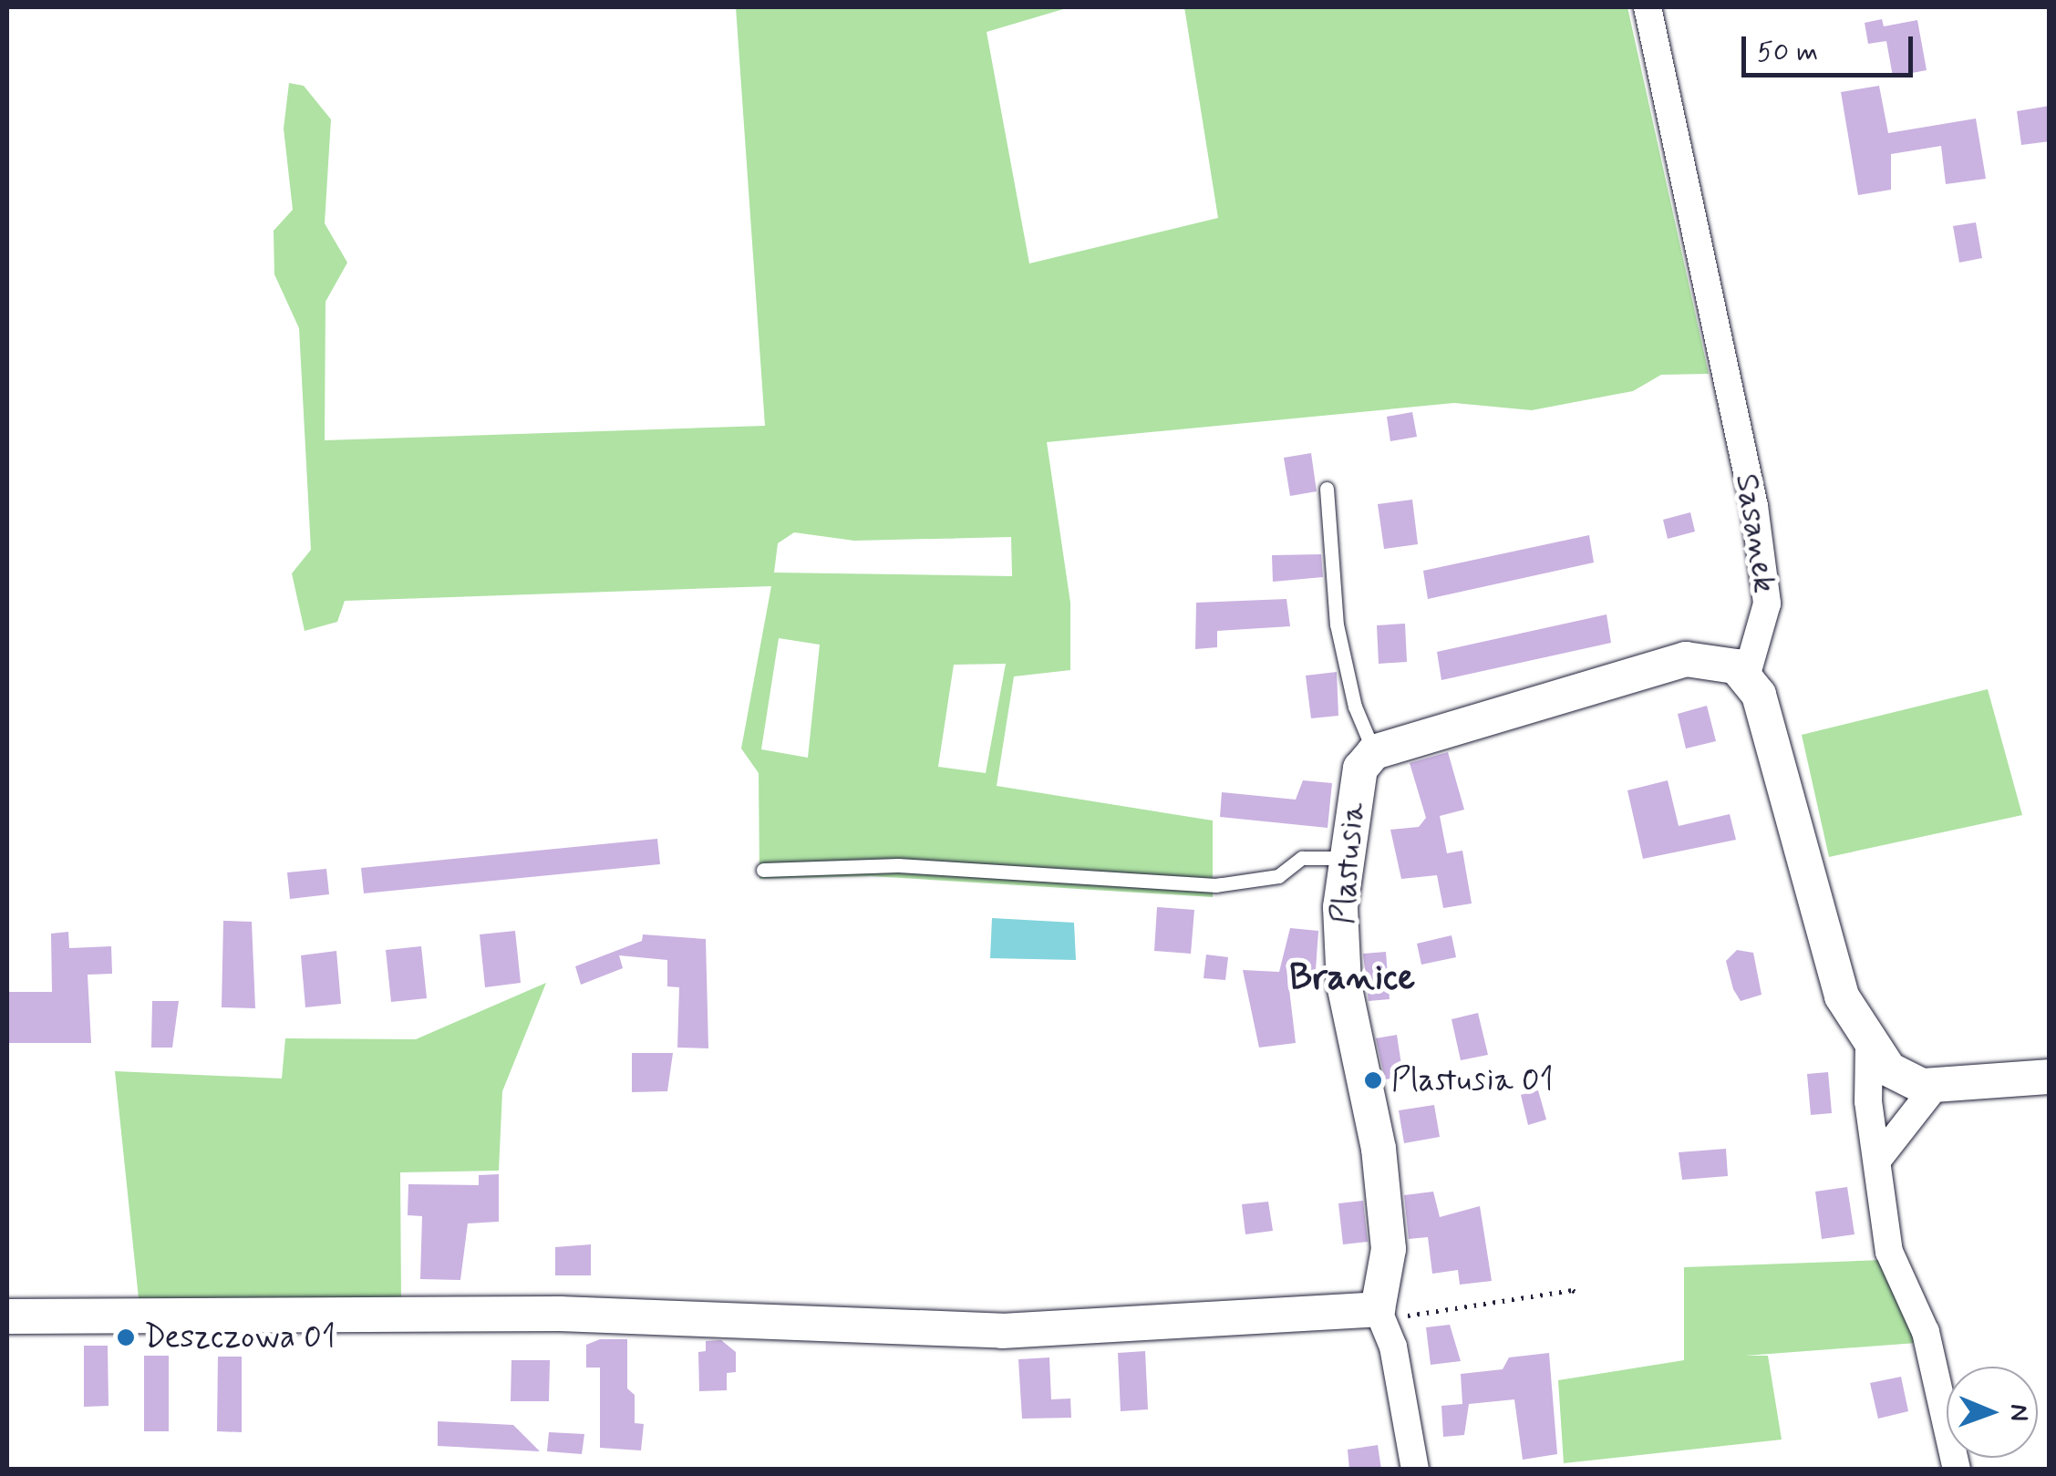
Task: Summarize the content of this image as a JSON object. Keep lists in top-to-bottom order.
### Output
{
  "streets": {
    "street": ["Sasanek", "Plastusia"]
  },
  "districts": ["Branice"],
  "places": ["Plastusia 01", "Deszczowa 01"],
  "scale_bar": "50 m",
  "north": "right"
}
